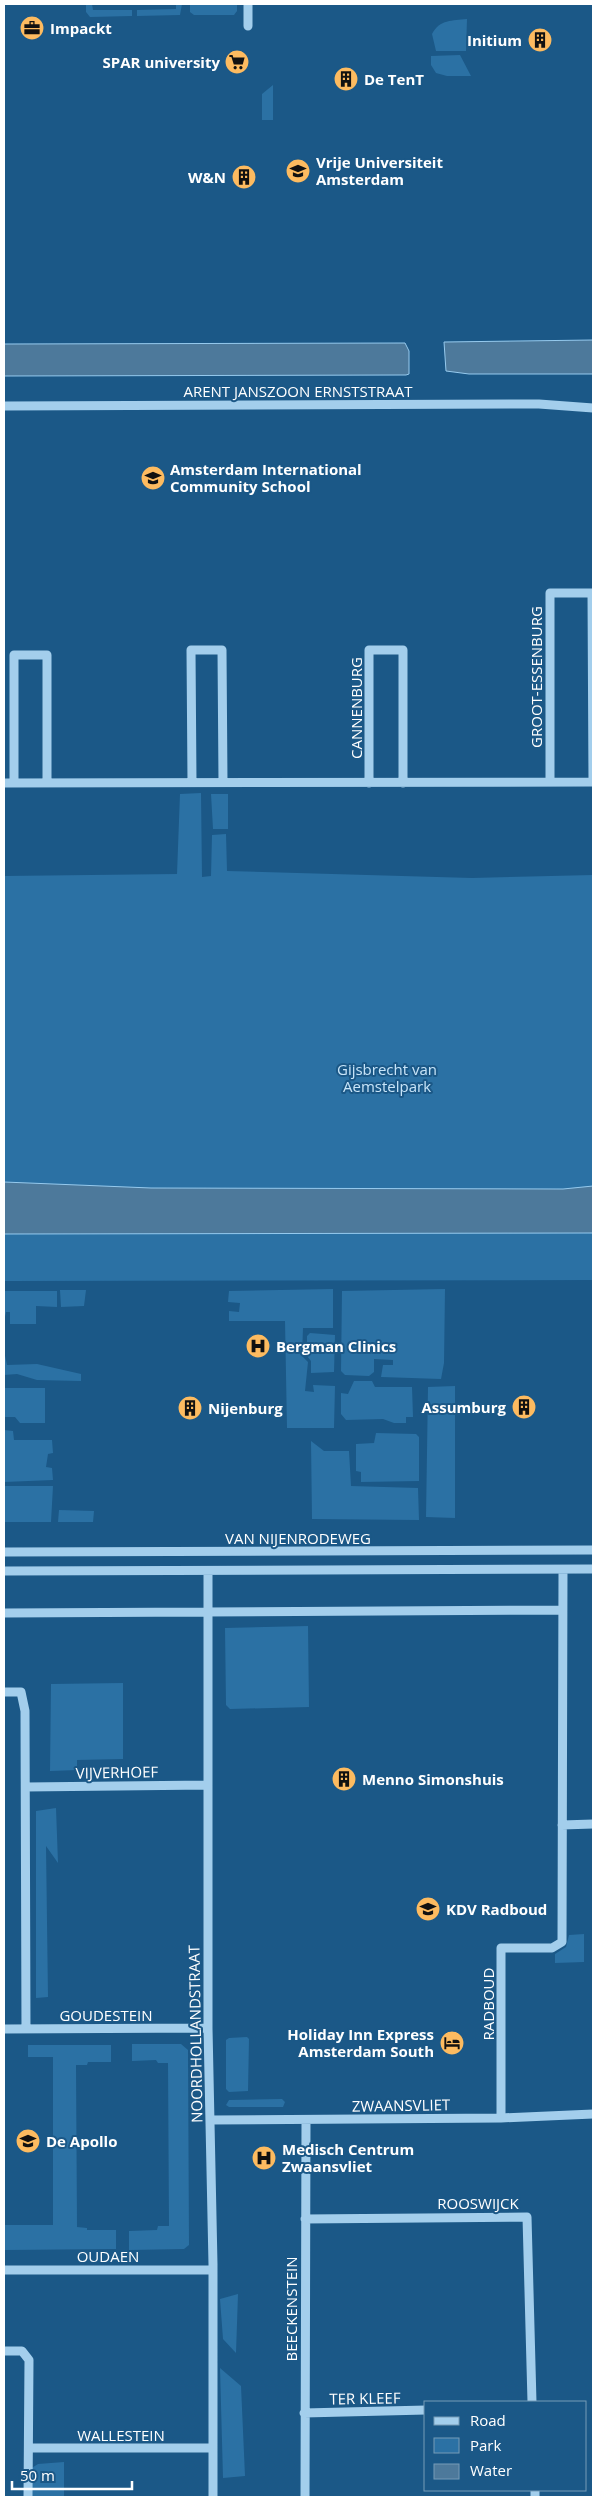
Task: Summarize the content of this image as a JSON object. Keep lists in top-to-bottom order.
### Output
{
  "streets": {
    "street": [
      "ARENT JANSZOON ERNSTSTRAAT",
      "GROOT-ESSENBURG",
      "CANNENBURG",
      "VAN NIJENRODEWEG",
      "VIJVERHOEF",
      "RADBOUD",
      "GOUDESTEIN",
      "NOORDHOLLANDSTRAAT",
      "ZWAANSVLIET",
      "ROOSWIJCK",
      "OUDAEN",
      "BEECKENSTEIN",
      "TER KLEEF",
      "WALLESTEIN"
    ]
  },
  "crossings": [
    ["VIJVERHOEF", "NOORDHOLLANDSTRAAT"],
    ["RADBOUD", "ZWAANSVLIET"],
    ["GOUDESTEIN", "NOORDHOLLANDSTRAAT"],
    ["NOORDHOLLANDSTRAAT", "ZWAANSVLIET"],
    ["NOORDHOLLANDSTRAAT", "OUDAEN"],
    ["NOORDHOLLANDSTRAAT", "WALLESTEIN"],
    ["ZWAANSVLIET", "BEECKENSTEIN"],
    ["ROOSWIJCK", "BEECKENSTEIN"],
    ["BEECKENSTEIN", "TER KLEEF"]
  ],
  "parks": ["Gijsbrecht van Aemstelpark"],
  "places": {
    "office": ["Impackt"],
    "building": [
      "Initium",
      "De TenT",
      "W&N",
      "Assumburg",
      "Nijenburg",
      "Menno Simonshuis"
    ],
    "supermarket": ["SPAR university"],
    "school or university": [
      "Vrije Universiteit Amsterdam",
      "Amsterdam International Community School",
      "KDV Radboud",
      "De Apollo"
    ],
    "hospital": ["Bergman Clinics", "Medisch Centrum Zwaansvliet"],
    "hotel": ["Holiday Inn Express Amsterdam South"]
  },
  "legend": ["Road", "Park", "Water"],
  "scale_bar": "50 m"
}
